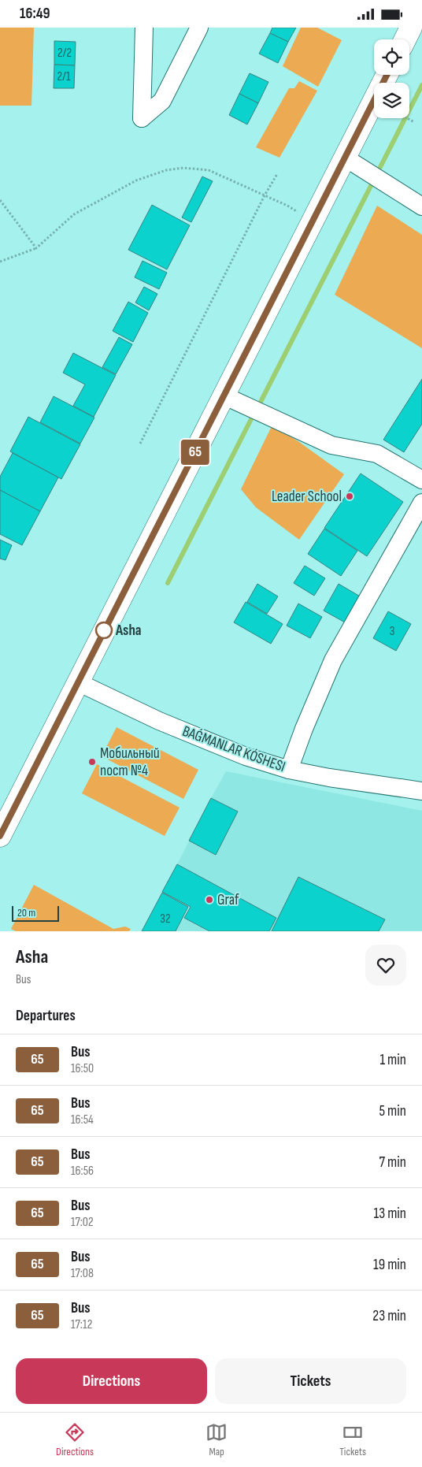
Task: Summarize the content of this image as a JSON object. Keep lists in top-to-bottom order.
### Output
{
  "streets": {
    "street": ["BAǴMANLAR KÓSHESI"]
  },
  "places": [
    "Leader School",
    "Asha",
    "Мобильный пост №4",
    "Graf"
  ],
  "lines": ["bus line 65"],
  "house_numbers": [
    "2/2",
    "2/1",
    "3",
    "32"
  ],
  "scale_bar": "20 m",
  "page": {
    "status": "16:49",
    "on_map": "65",
    "scale": "20 m",
    "heading": [
      ["Asha", "Bus"],
      "Departures"
    ],
    "list": [
      {
        "mark": "65",
        "name": "Bus",
        "note": "16:50",
        "value": "1 min"
      },
      {
        "mark": "65",
        "name": "Bus",
        "note": "16:54",
        "value": "5 min"
      },
      {
        "mark": "65",
        "name": "Bus",
        "note": "16:56",
        "value": "7 min"
      },
      {
        "mark": "65",
        "name": "Bus",
        "note": "17:02",
        "value": "13 min"
      },
      {
        "mark": "65",
        "name": "Bus",
        "note": "17:08",
        "value": "19 min"
      },
      {
        "mark": "65",
        "name": "Bus",
        "note": "17:12",
        "value": "23 min"
      }
    ],
    "buttons": ["Directions", "Tickets"],
    "tabs": ["Directions", "Map", "Tickets"]
  }
}
